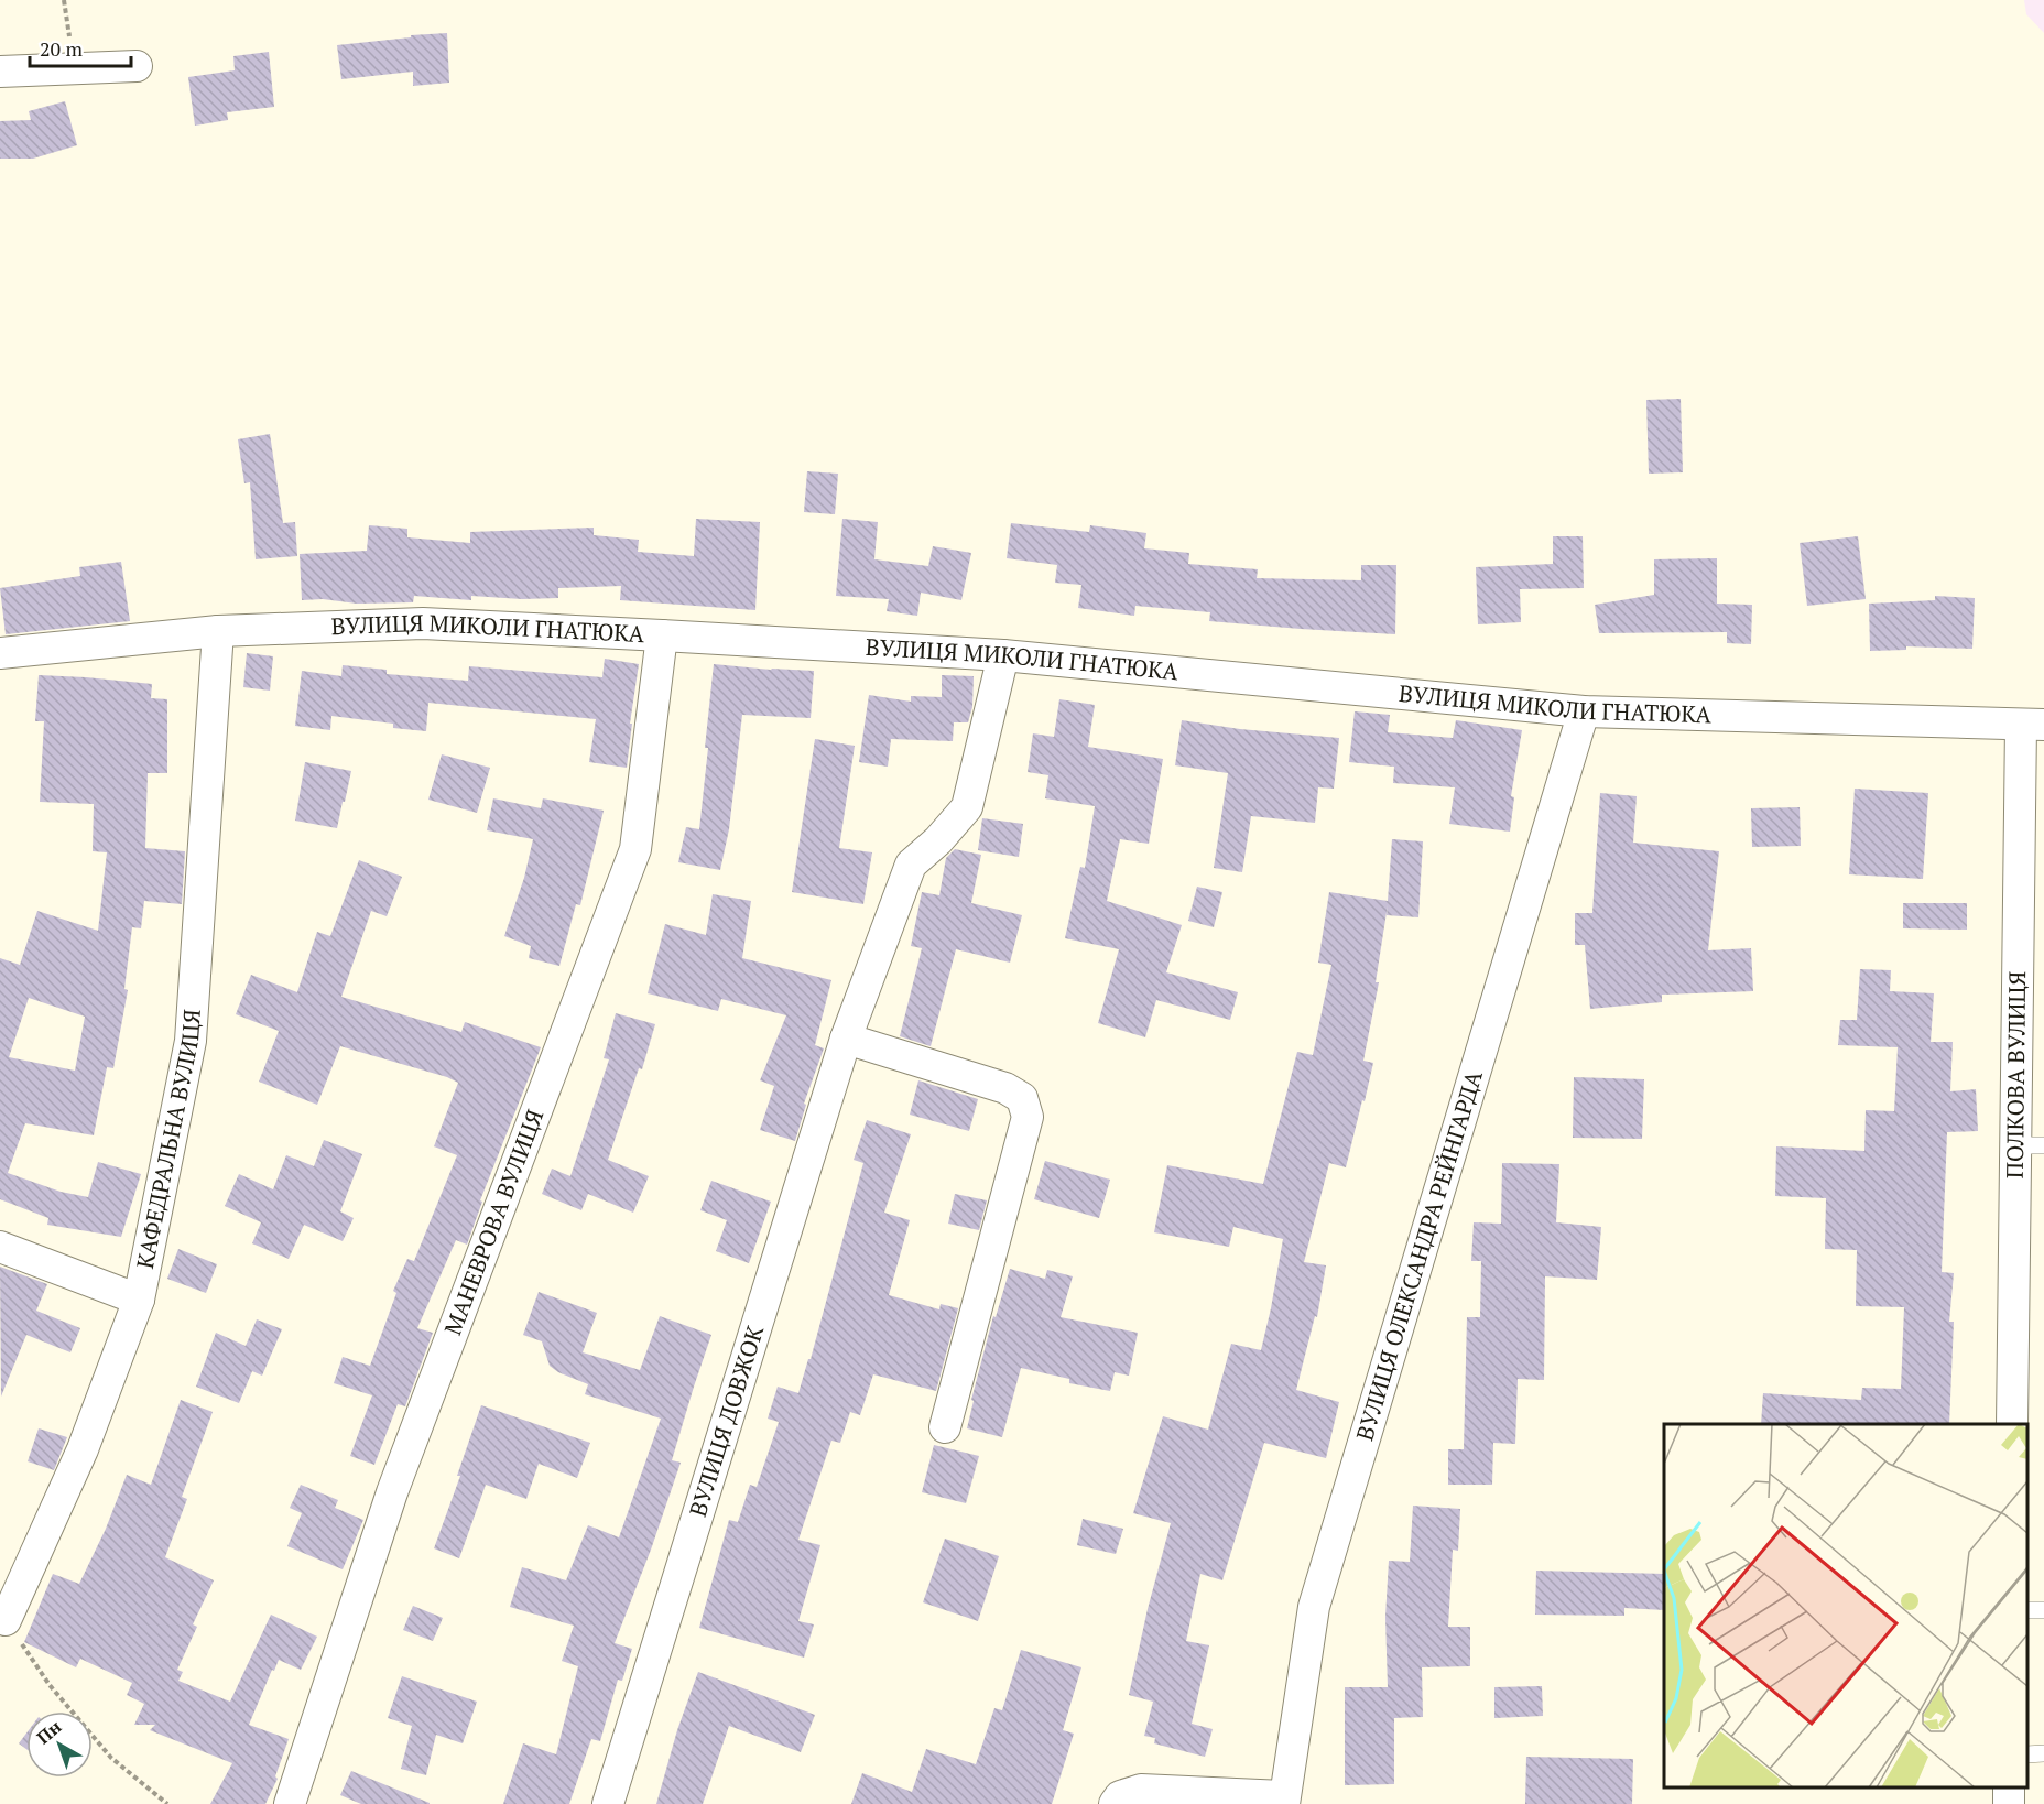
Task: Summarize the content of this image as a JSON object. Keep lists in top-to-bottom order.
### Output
{
  "streets": {
    "street": [
      "ВУЛИЦЯ МИКОЛИ ГНАТЮКА",
      "ПОЛКОВА ВУЛИЦЯ",
      "КАФЕДРАЛЬНА ВУЛИЦЯ",
      "МАНЕВРОВА ВУЛИЦЯ",
      "ВУЛИЦЯ ОЛЕКСАНДРА РЕЙНГАРДА",
      "ВУЛИЦЯ ДОВЖОК"
    ]
  },
  "crossings": [
    ["ВУЛИЦЯ МИКОЛИ ГНАТЮКА", "ПОЛКОВА ВУЛИЦЯ"],
    ["ВУЛИЦЯ МИКОЛИ ГНАТЮКА", "КАФЕДРАЛЬНА ВУЛИЦЯ"],
    ["ВУЛИЦЯ МИКОЛИ ГНАТЮКА", "МАНЕВРОВА ВУЛИЦЯ"],
    ["ВУЛИЦЯ МИКОЛИ ГНАТЮКА", "ВУЛИЦЯ ОЛЕКСАНДРА РЕЙНГАРДА"],
    ["ВУЛИЦЯ МИКОЛИ ГНАТЮКА", "ВУЛИЦЯ ДОВЖОК"]
  ],
  "scale_bar": "20 m",
  "north": "top left"
}
